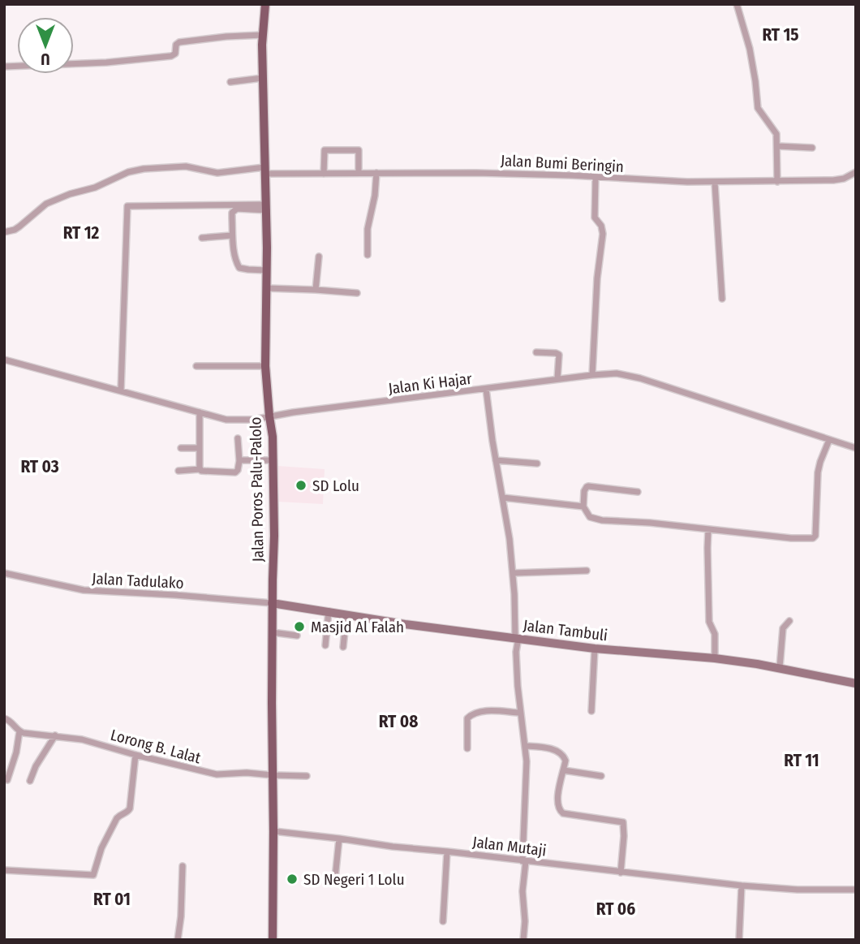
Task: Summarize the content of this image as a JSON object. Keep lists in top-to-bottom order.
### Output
{
  "streets": {
    "main road": ["Jalan Poros Palu-Palolo"],
    "street": [
      "Jalan Bumi Beringin",
      "Jalan Ki Hajar",
      "Jalan Tadulako",
      "Jalan Tambuli",
      "Lorong B. Lalat",
      "Jalan Mutaji"
    ]
  },
  "crossings": [
    ["Jalan Bumi Beringin", "Jalan Poros Palu-Palolo"],
    ["Jalan Ki Hajar", "Jalan Poros Palu-Palolo"],
    ["Jalan Poros Palu-Palolo", "Jalan Tadulako"],
    ["Jalan Poros Palu-Palolo", "Jalan Tambuli"],
    ["Jalan Poros Palu-Palolo", "Lorong B. Lalat"],
    ["Jalan Poros Palu-Palolo", "Jalan Mutaji"],
    ["Jalan Tadulako", "Jalan Tambuli"]
  ],
  "districts": [
    "RT 15",
    "RT 12",
    "RT 03",
    "RT 08",
    "RT 11",
    "RT 01",
    "RT 06"
  ],
  "places": ["SD Lolu", "Masjid Al Falah", "SD Negeri 1 Lolu"],
  "north": "bottom"
}
